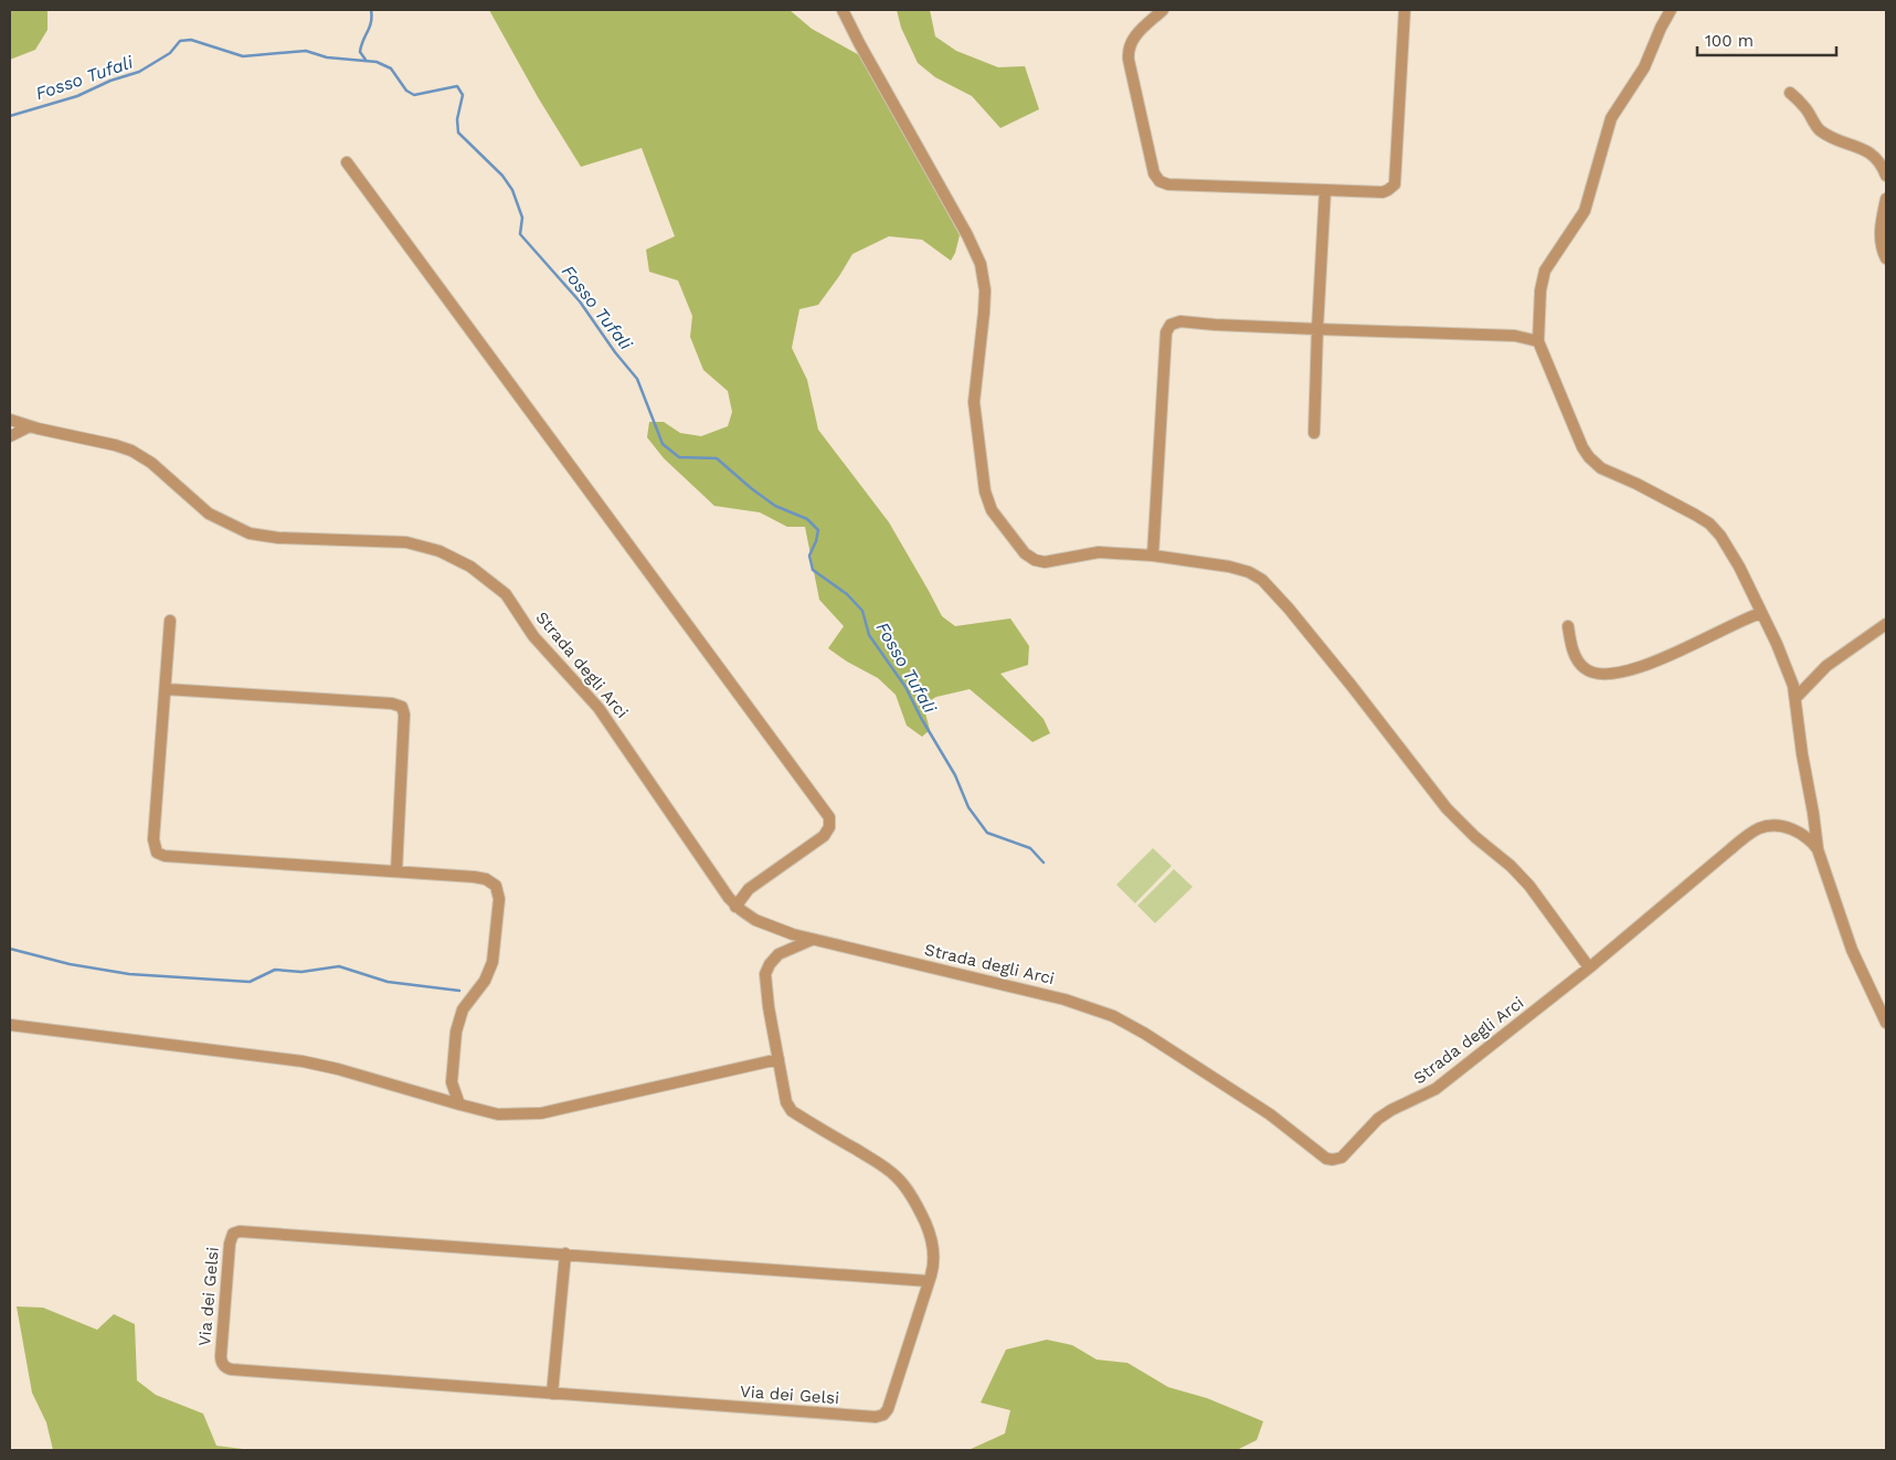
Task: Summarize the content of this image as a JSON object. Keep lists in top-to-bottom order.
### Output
{
  "streets": {
    "street": ["Strada degli Arci", "Via dei Gelsi"]
  },
  "crossings": [
    ["Strada degli Arci", "Via dei Gelsi"]
  ],
  "water": ["Fosso Tufali"],
  "scale_bar": "100 m"
}
